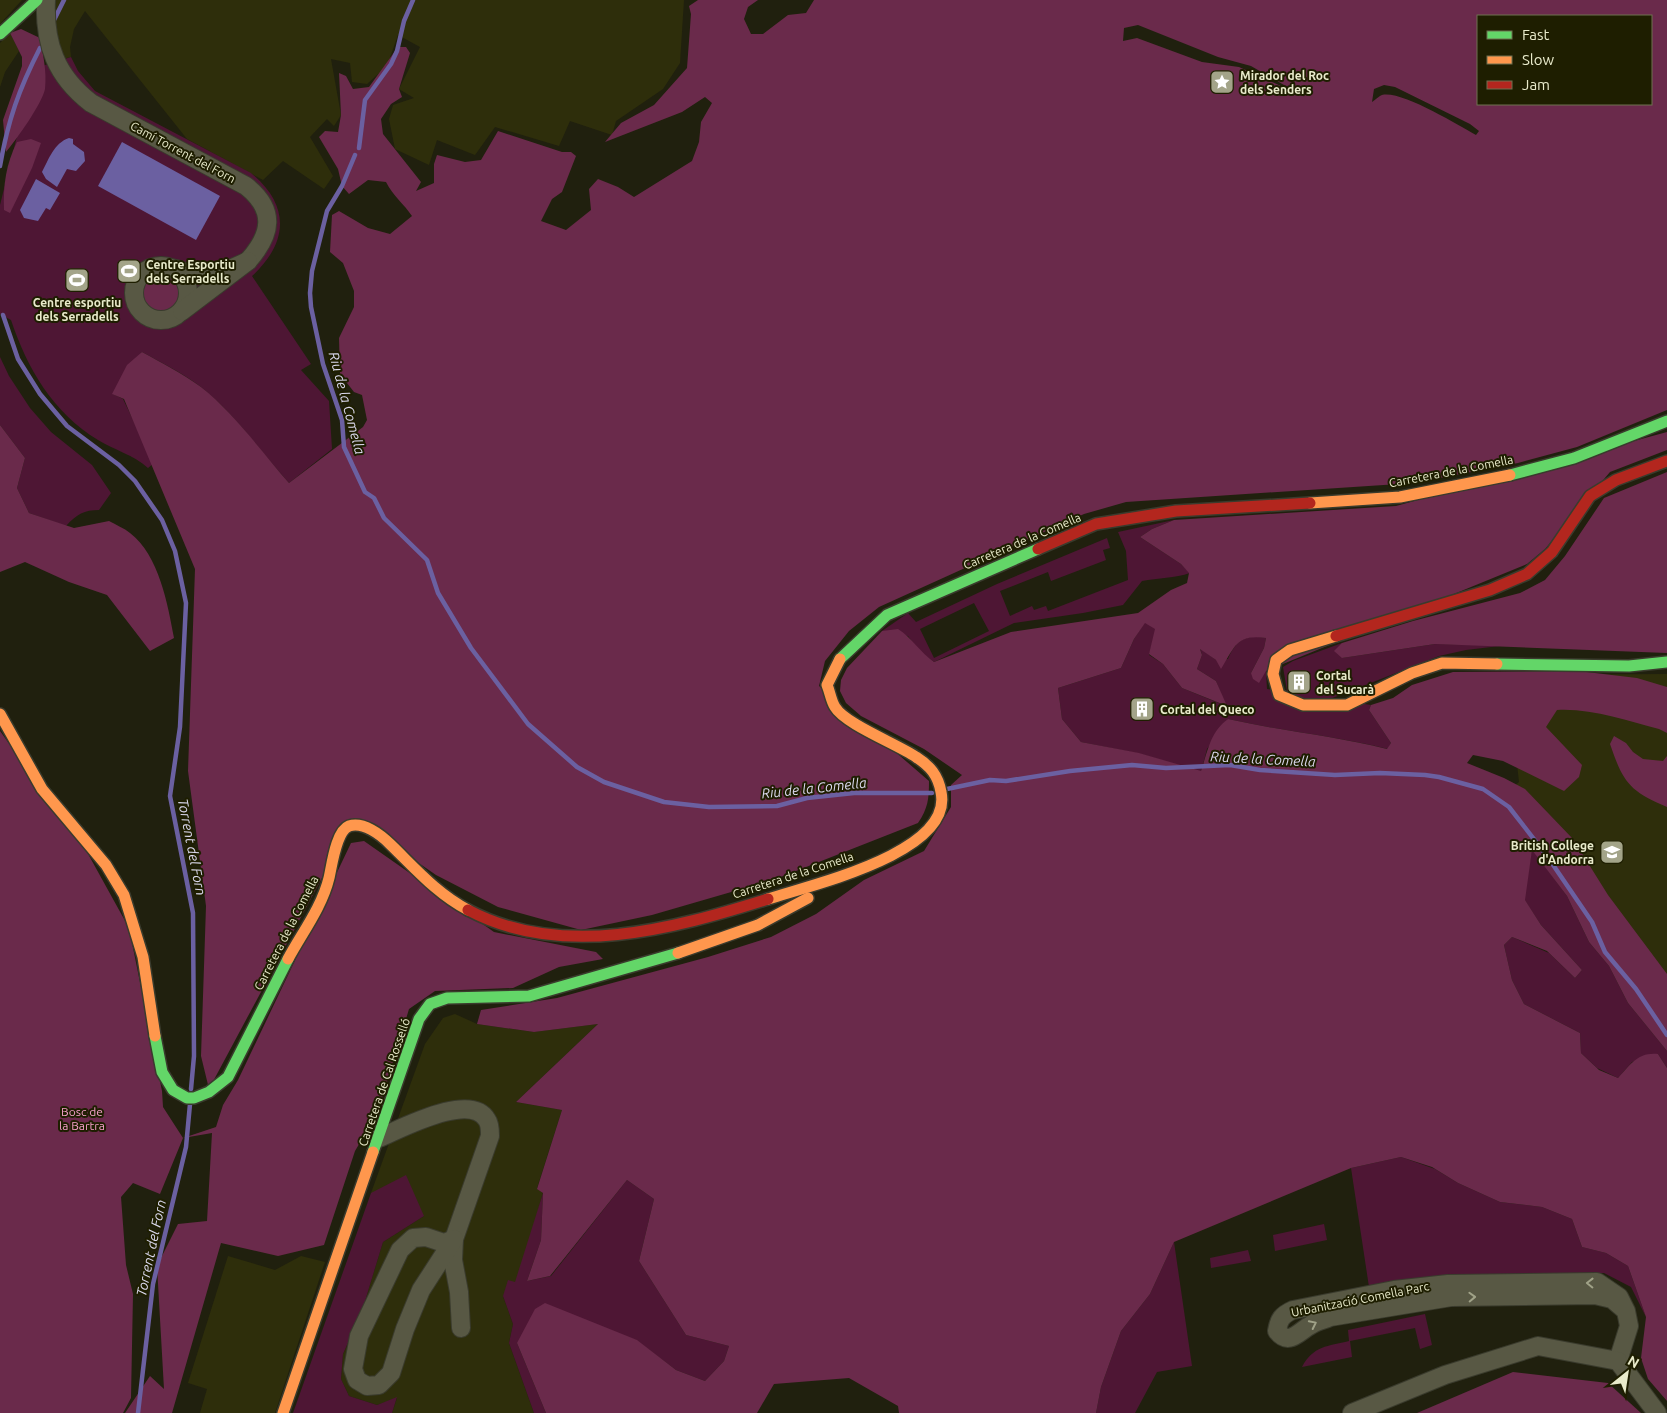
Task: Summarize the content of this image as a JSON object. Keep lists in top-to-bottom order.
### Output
{
  "streets": {
    "main road": ["Carretera de la Comella", "Carretera de Cal Rosselló"],
    "street": ["Camí Torrent del Forn", "Urbanització Comella Parc"]
  },
  "crossings": [
    ["Carretera de la Comella", "Carretera de Cal Rosselló"]
  ],
  "water": ["Riu de la Comella", "Torrent del Forn"],
  "parks": ["Bosc de la Bartra"],
  "places": {
    "place": ["Mirador del Roc dels Senders"],
    "sports": ["Centre Esportiu dels Serradells", "Centre esportiu dels Serradells"],
    "building": ["Cortal del Sucarà", "Cortal del Queco"],
    "school or university": ["British College d'Andorra"]
  },
  "legend": ["Fast", "Slow", "Jam"],
  "north": "top right"
}
